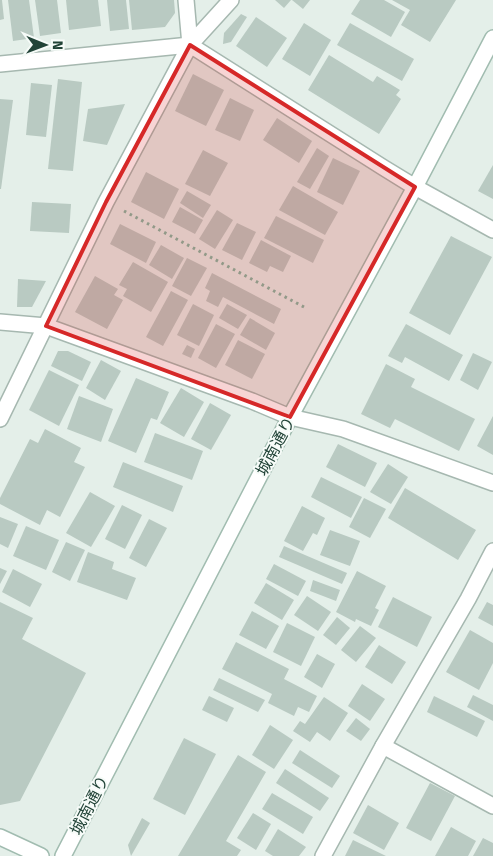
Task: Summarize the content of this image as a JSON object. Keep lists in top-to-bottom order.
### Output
{
  "streets": {
    "street": ["城南通り"]
  },
  "north": "right"
}
